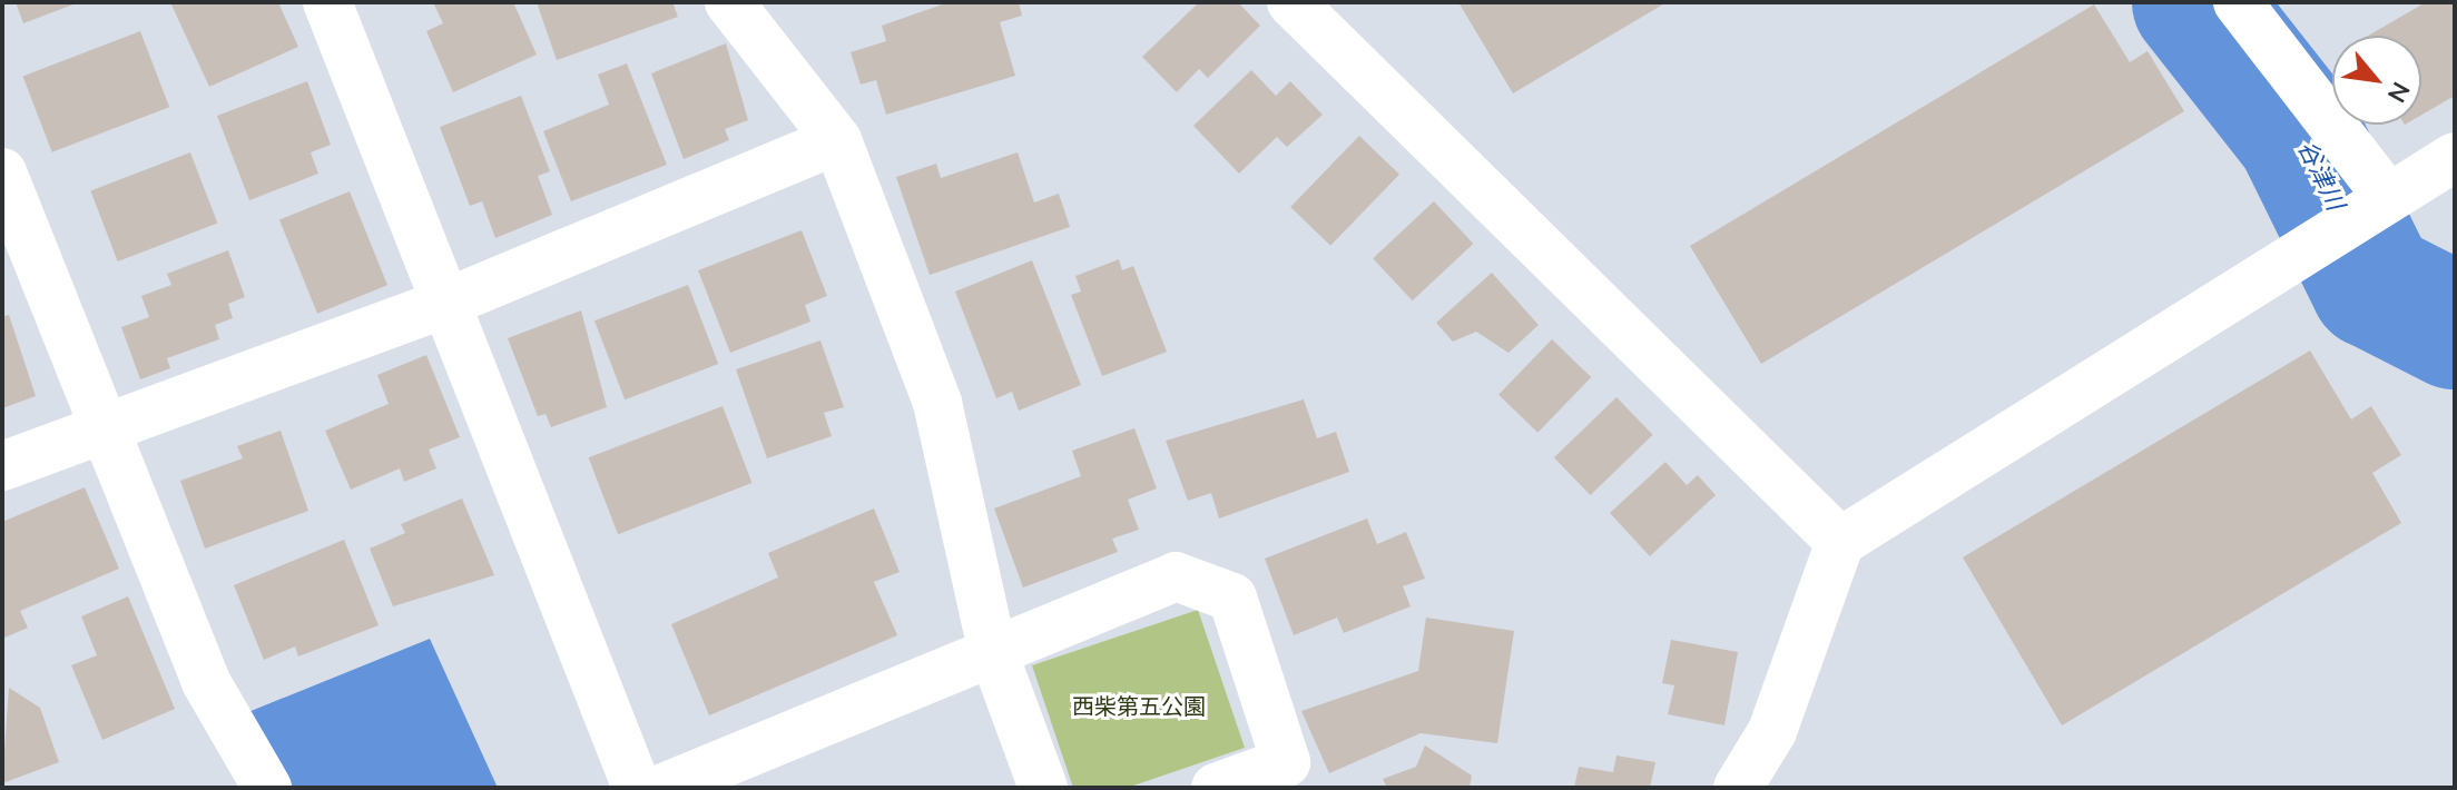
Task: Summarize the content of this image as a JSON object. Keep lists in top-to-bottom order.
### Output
{
  "water": ["谷津川"],
  "parks": ["西柴第五公園"],
  "north": "bottom right"
}
